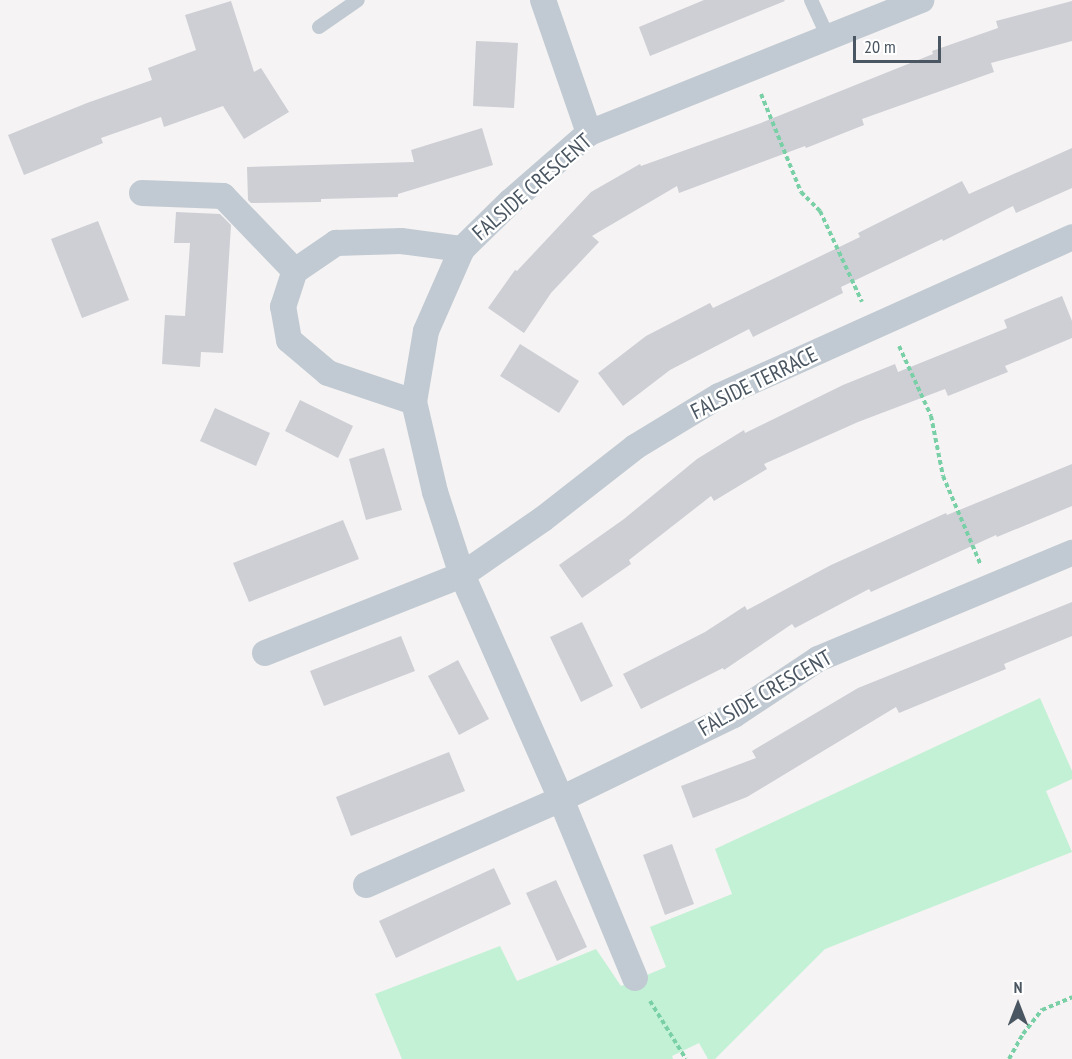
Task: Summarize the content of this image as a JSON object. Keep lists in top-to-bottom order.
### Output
{
  "streets": {
    "street": ["FALSIDE CRESCENT", "FALSIDE TERRACE"]
  },
  "crossings": [
    ["FALSIDE CRESCENT", "FALSIDE TERRACE"]
  ],
  "scale_bar": "20 m",
  "north": "top"
}
